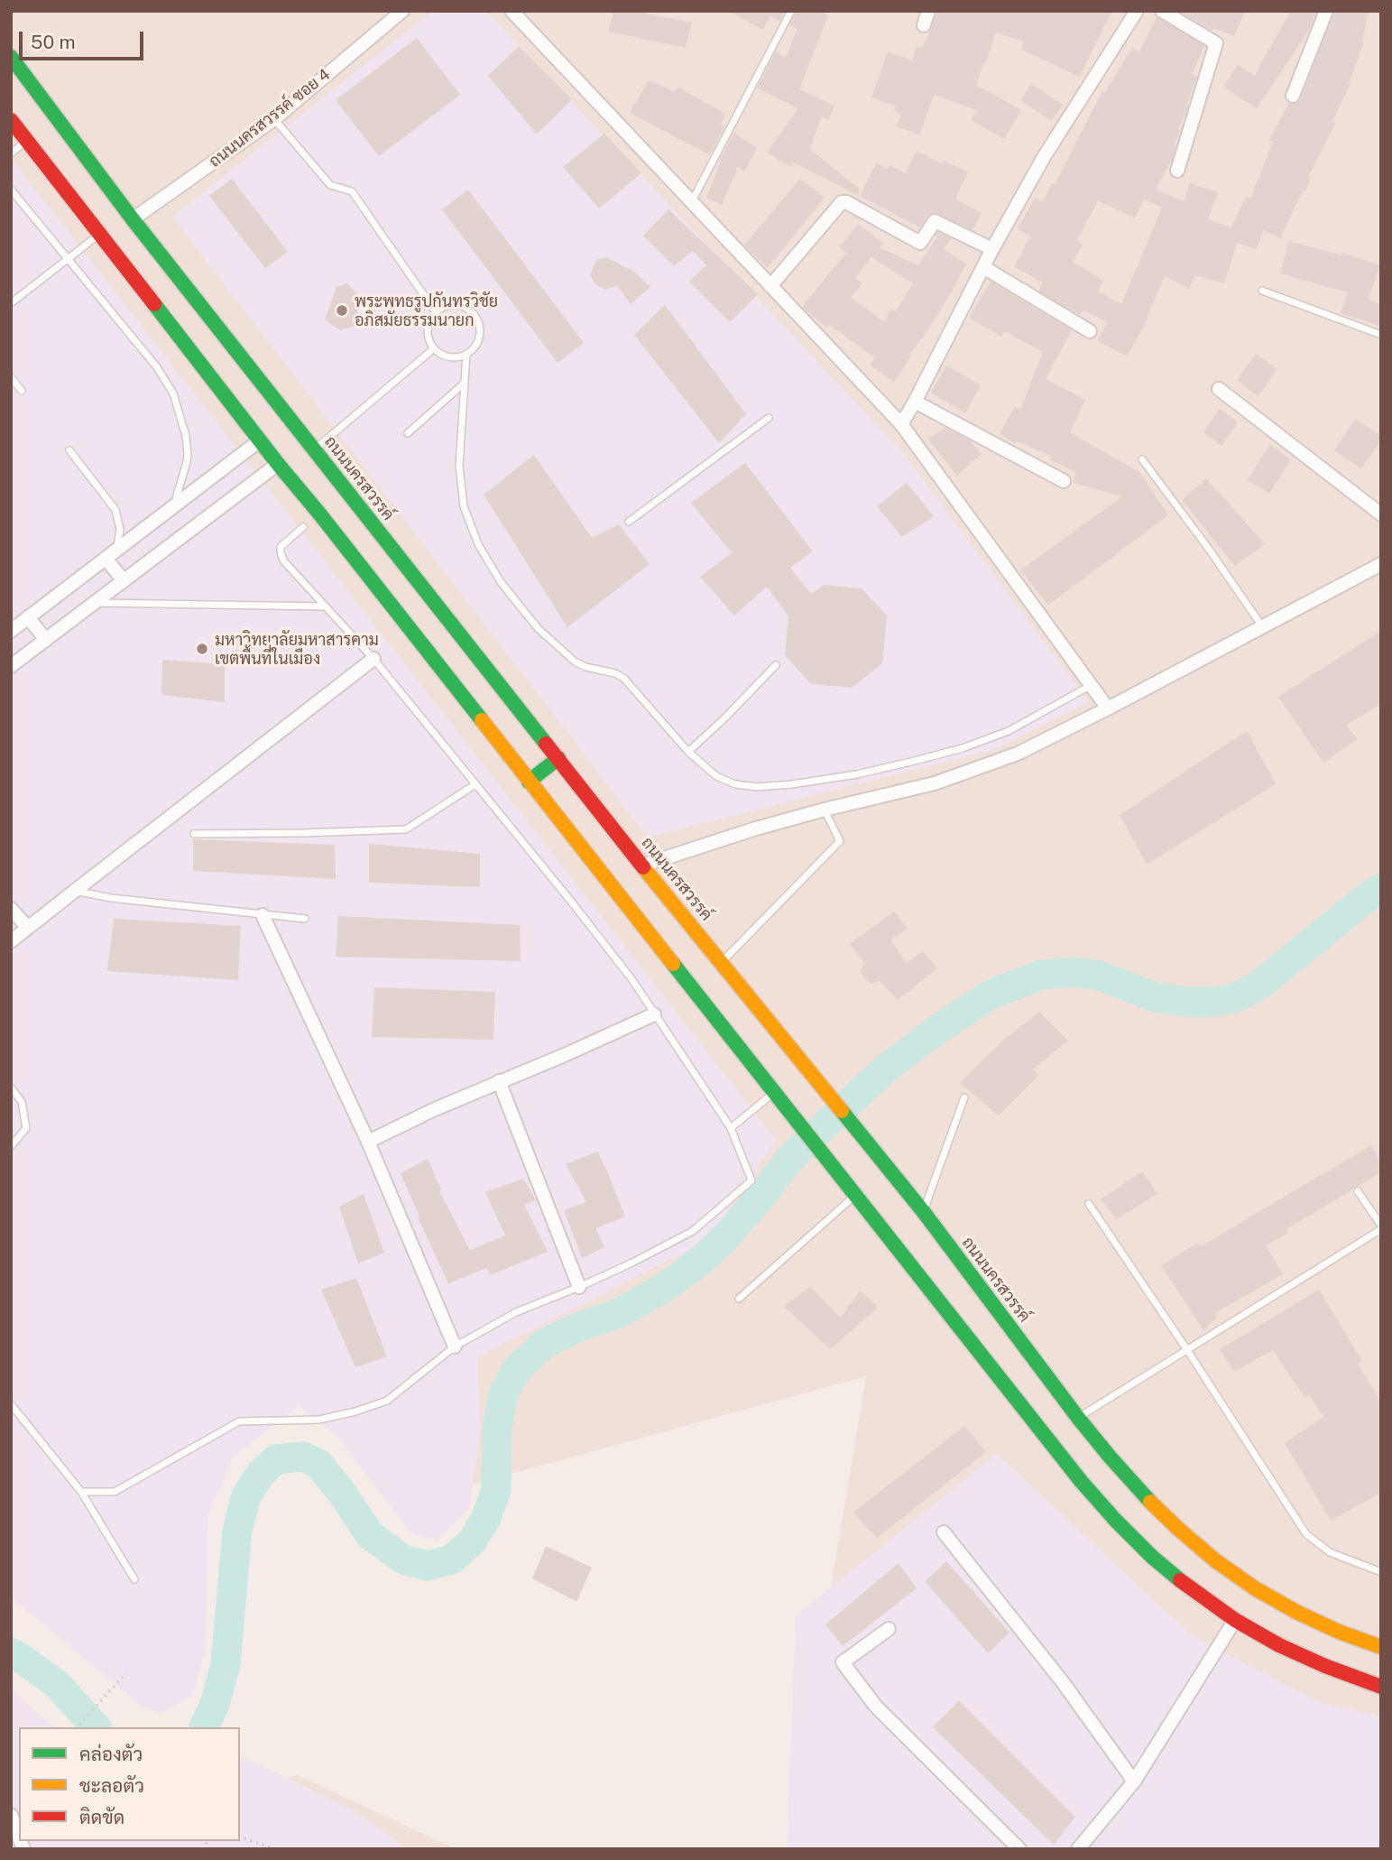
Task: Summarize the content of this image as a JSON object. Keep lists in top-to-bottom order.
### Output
{
  "streets": {
    "main road": ["ถนนนครสวรรค์"],
    "street": ["ถนนนครสวรรค์ ซอย 4"]
  },
  "crossings": [
    ["ถนนนครสวรรค์ ซอย 4", "ถนนนครสวรรค์"]
  ],
  "places": ["พระพุทธรูปกันทรวิชัย อภิสมัยธรรมนายก", "มหาวิทยาลัยมหาสารคาม เขตพื้นที่ในเมือง"],
  "legend": ["คล่องตัว", "ชะลอตัว", "ติดขัด"],
  "scale_bar": "50 m"
}
